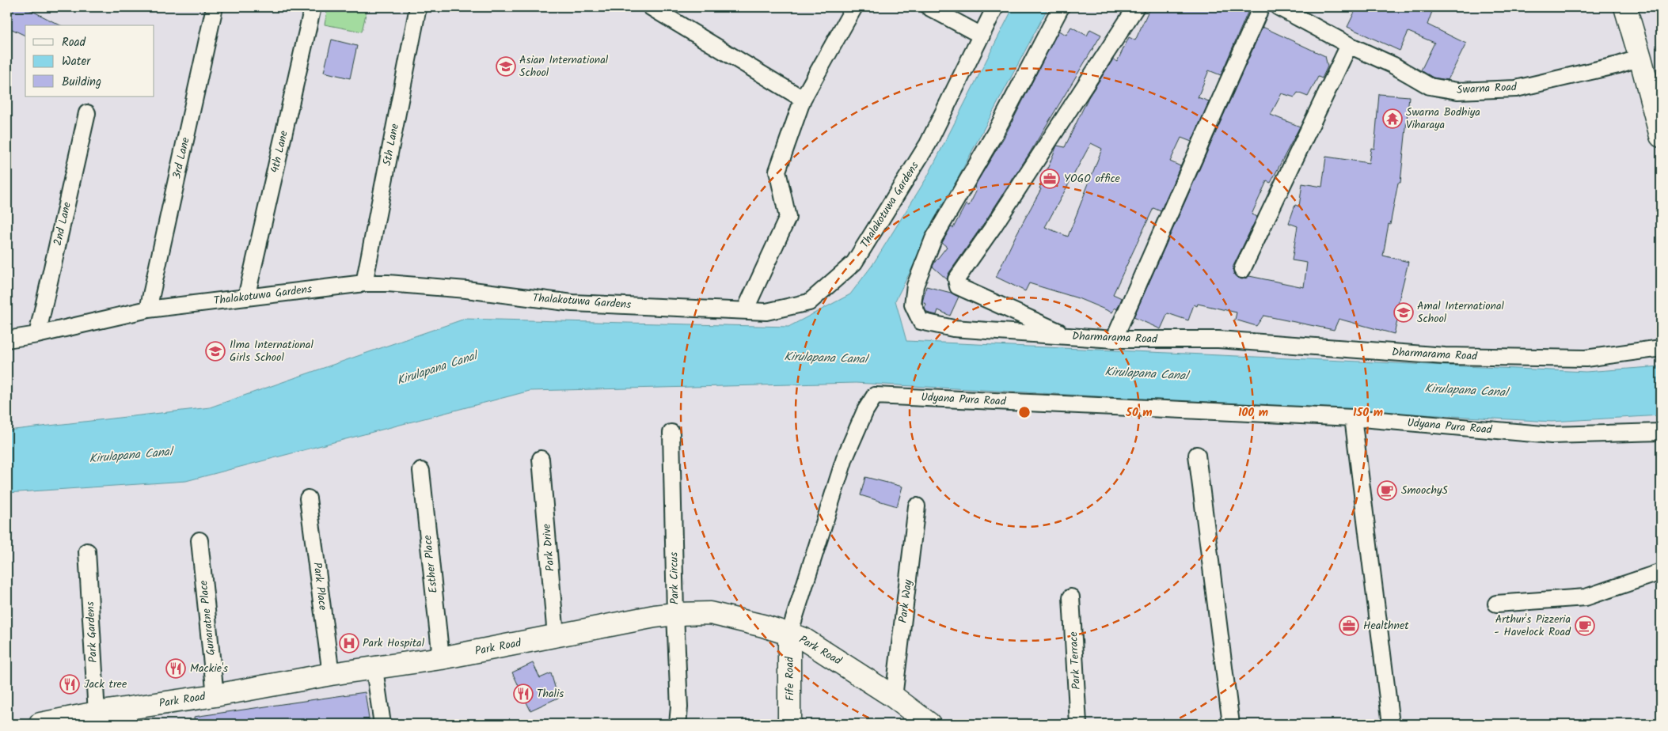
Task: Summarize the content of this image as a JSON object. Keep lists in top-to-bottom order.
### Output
{
  "streets": {
    "main road": ["Park Road", "Fife Road"],
    "street": [
      "Swarna Road",
      "5th Lane",
      "4th Lane",
      "3rd Lane",
      "Thalakotuwa Gardens",
      "2nd Lane",
      "Dharmarama Road",
      "Udyana Pura Road",
      "Park Drive",
      "Esther Place",
      "Park Circus",
      "Park Place",
      "Park Way",
      "Gunaratne Place",
      "Park Gardens",
      "Park Terrace"
    ]
  },
  "crossings": [
    ["5th Lane", "Thalakotuwa Gardens"],
    ["4th Lane", "Thalakotuwa Gardens"],
    ["3rd Lane", "Thalakotuwa Gardens"],
    ["Thalakotuwa Gardens", "2nd Lane"],
    ["Udyana Pura Road", "Park Road"],
    ["Udyana Pura Road", "Fife Road"],
    ["Park Drive", "Park Road"],
    ["Esther Place", "Park Road"],
    ["Park Circus", "Park Road"],
    ["Park Place", "Park Road"],
    ["Park Way", "Park Road"],
    ["Gunaratne Place", "Park Road"],
    ["Park Gardens", "Park Road"],
    ["Park Road", "Fife Road"]
  ],
  "water": ["Kirulapana Canal"],
  "places": {
    "school or university": ["Asian International School", "Amal International School", "Ilma International Girls School"],
    "temple": ["Swarna Bodhiya Viharaya"],
    "office": ["YOGO office", "Healthnet"],
    "cafe": ["SmoochyS", "Arthur's Pizzeria - Havelock Road"],
    "hospital": ["Park Hospital"],
    "restaurant": ["Mackie's", "Jack tree", "Thalis"]
  },
  "legend": ["Road", "Water", "Building"],
  "rings": ["50 m", "100 m", "150 m"]
}
